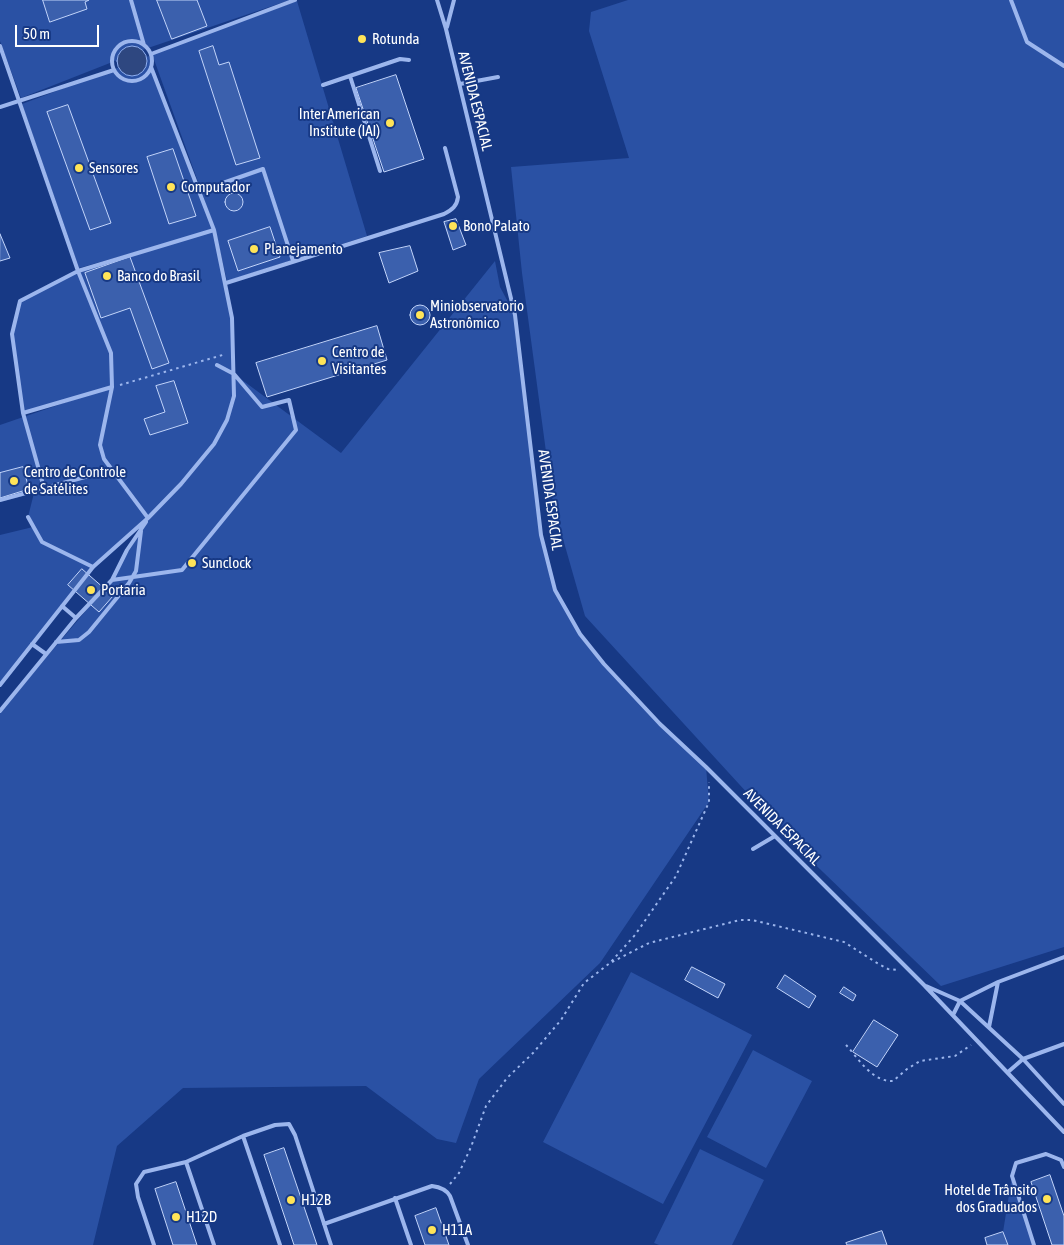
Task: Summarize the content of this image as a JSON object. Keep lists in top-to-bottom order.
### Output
{
  "streets": {
    "lane": ["AVENIDA ESPACIAL"]
  },
  "places": [
    "Rotunda",
    "Inter American Institute (IAI)",
    "Sensores",
    "Computador",
    "Bono Palato",
    "Planejamento",
    "Banco do Brasil",
    "Miniobservatorio Astronômico",
    "Centro de Visitantes",
    "Centro de Controle de Satélites",
    "Sunclock",
    "Portaria",
    "Hotel de Trânsito dos Graduados",
    "H12B",
    "H12D",
    "H11A"
  ],
  "scale_bar": "50 m"
}
